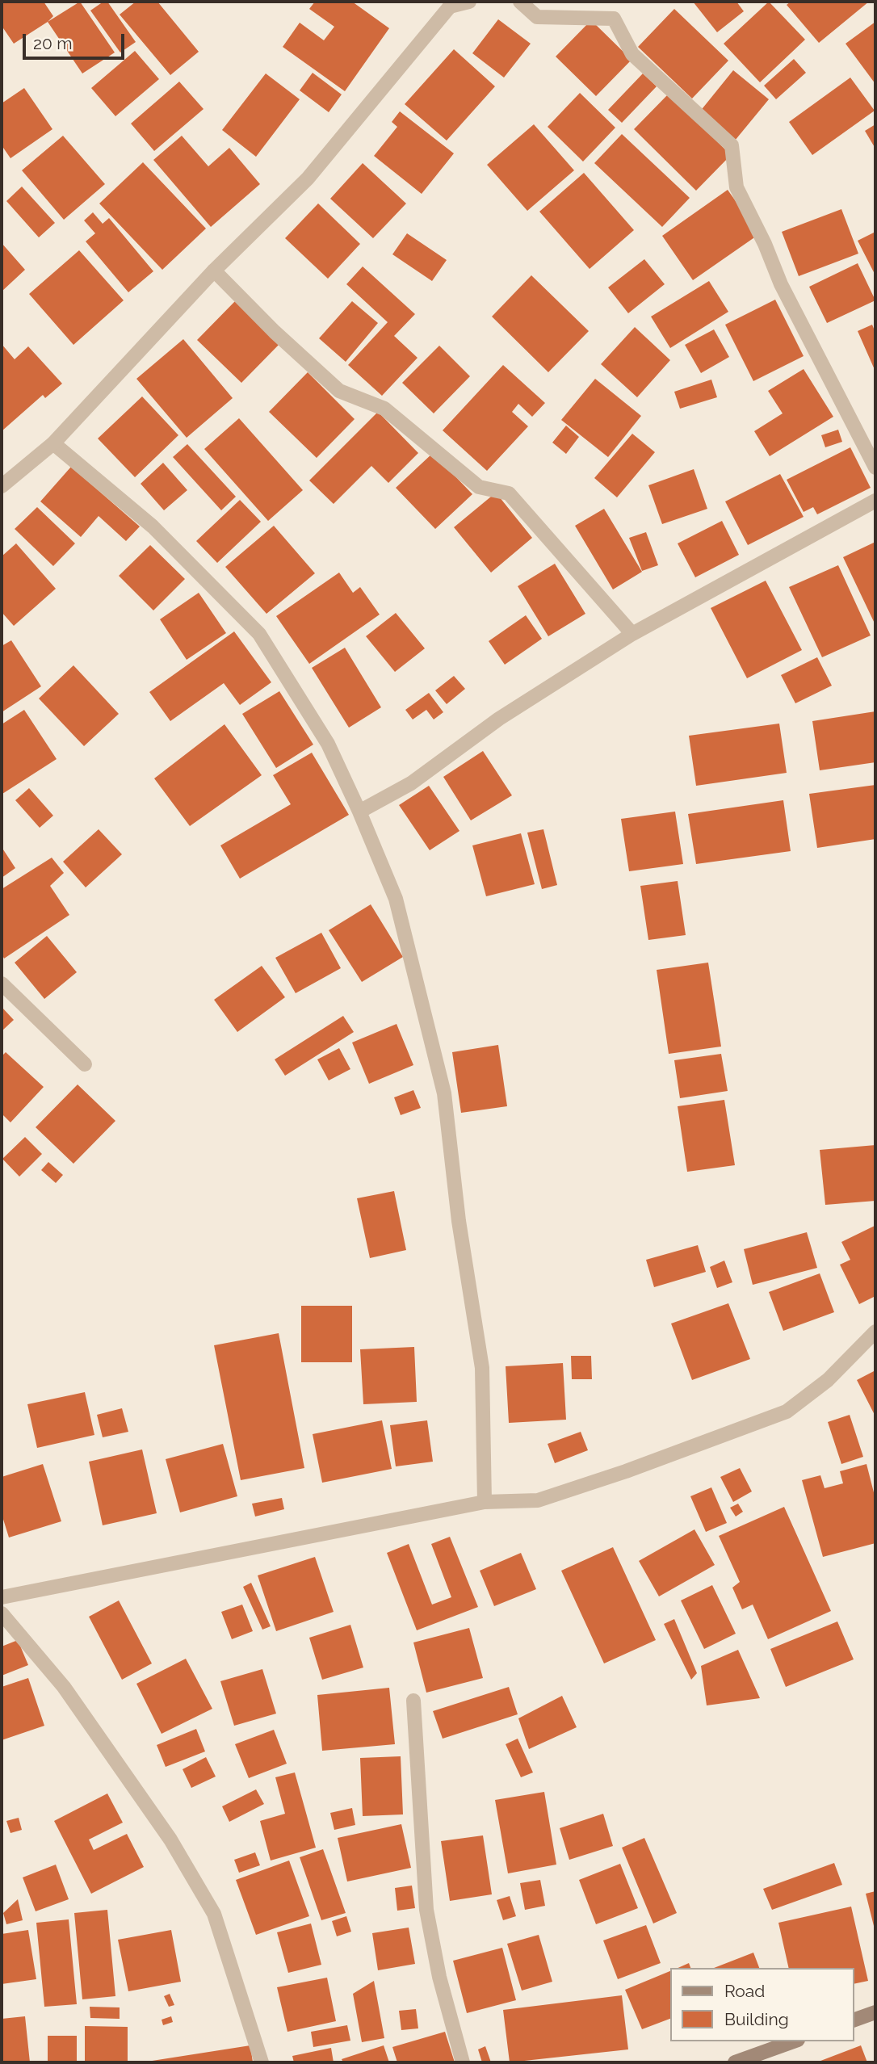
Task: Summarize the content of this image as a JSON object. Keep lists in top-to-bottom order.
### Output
{
  "legend": ["Road", "Building"],
  "scale_bar": "20 m"
}
